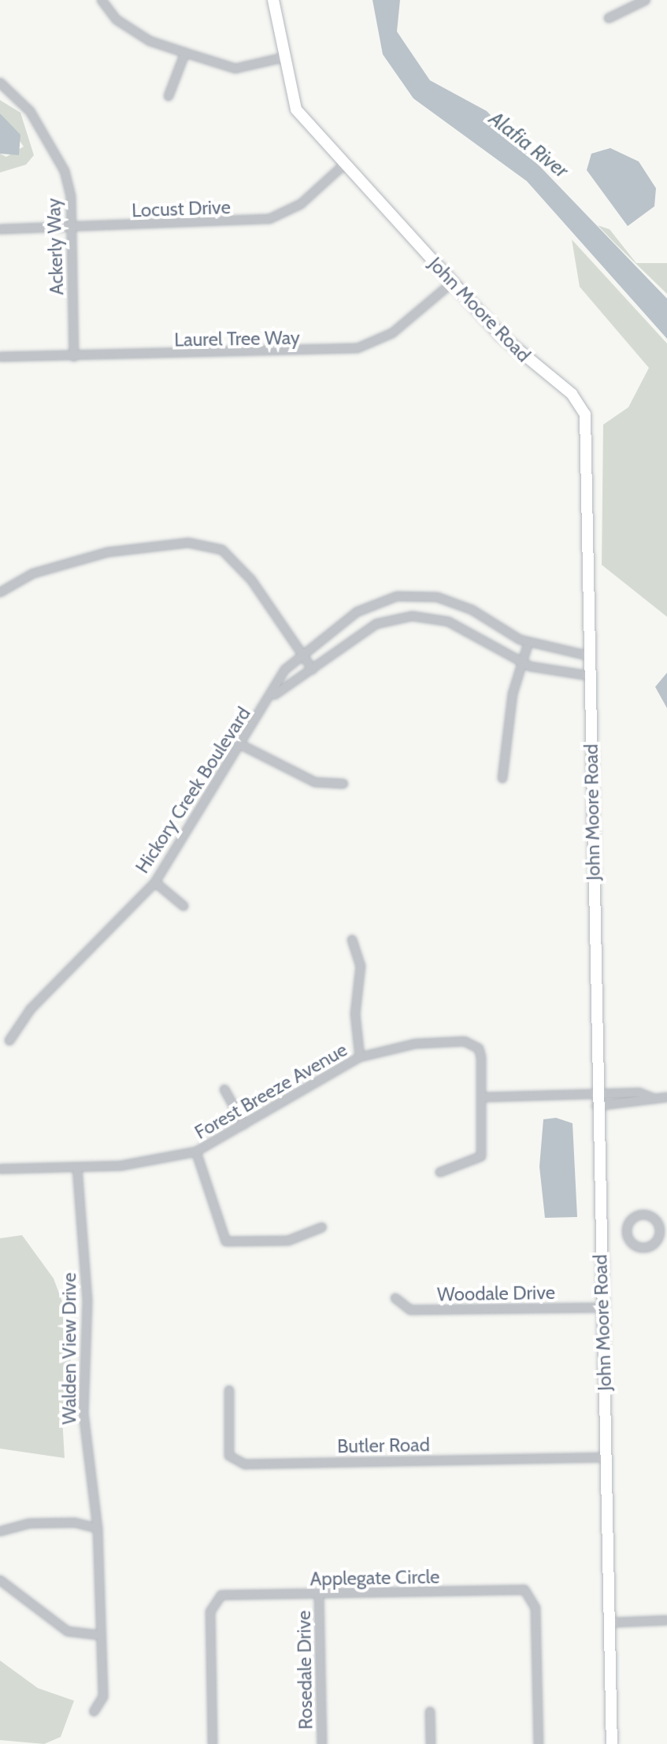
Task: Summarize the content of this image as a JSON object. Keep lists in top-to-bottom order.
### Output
{
  "streets": {
    "street": [
      "Locust Drive",
      "Ackerly Way",
      "John Moore Road",
      "Laurel Tree Way",
      "Hickory Creek Boulevard",
      "Forest Breeze Avenue",
      "Woodale Drive",
      "Walden View Drive",
      "Butler Road",
      "Applegate Circle",
      "Rosedale Drive"
    ]
  },
  "crossings": [
    ["Locust Drive", "Ackerly Way"],
    ["Locust Drive", "John Moore Road"],
    ["Ackerly Way", "Laurel Tree Way"],
    ["John Moore Road", "Laurel Tree Way"],
    ["John Moore Road", "Hickory Creek Boulevard"],
    ["John Moore Road", "Woodale Drive"],
    ["John Moore Road", "Butler Road"],
    ["Forest Breeze Avenue", "Walden View Drive"],
    ["Applegate Circle", "Rosedale Drive"]
  ],
  "water": ["Alafia River"]
}
